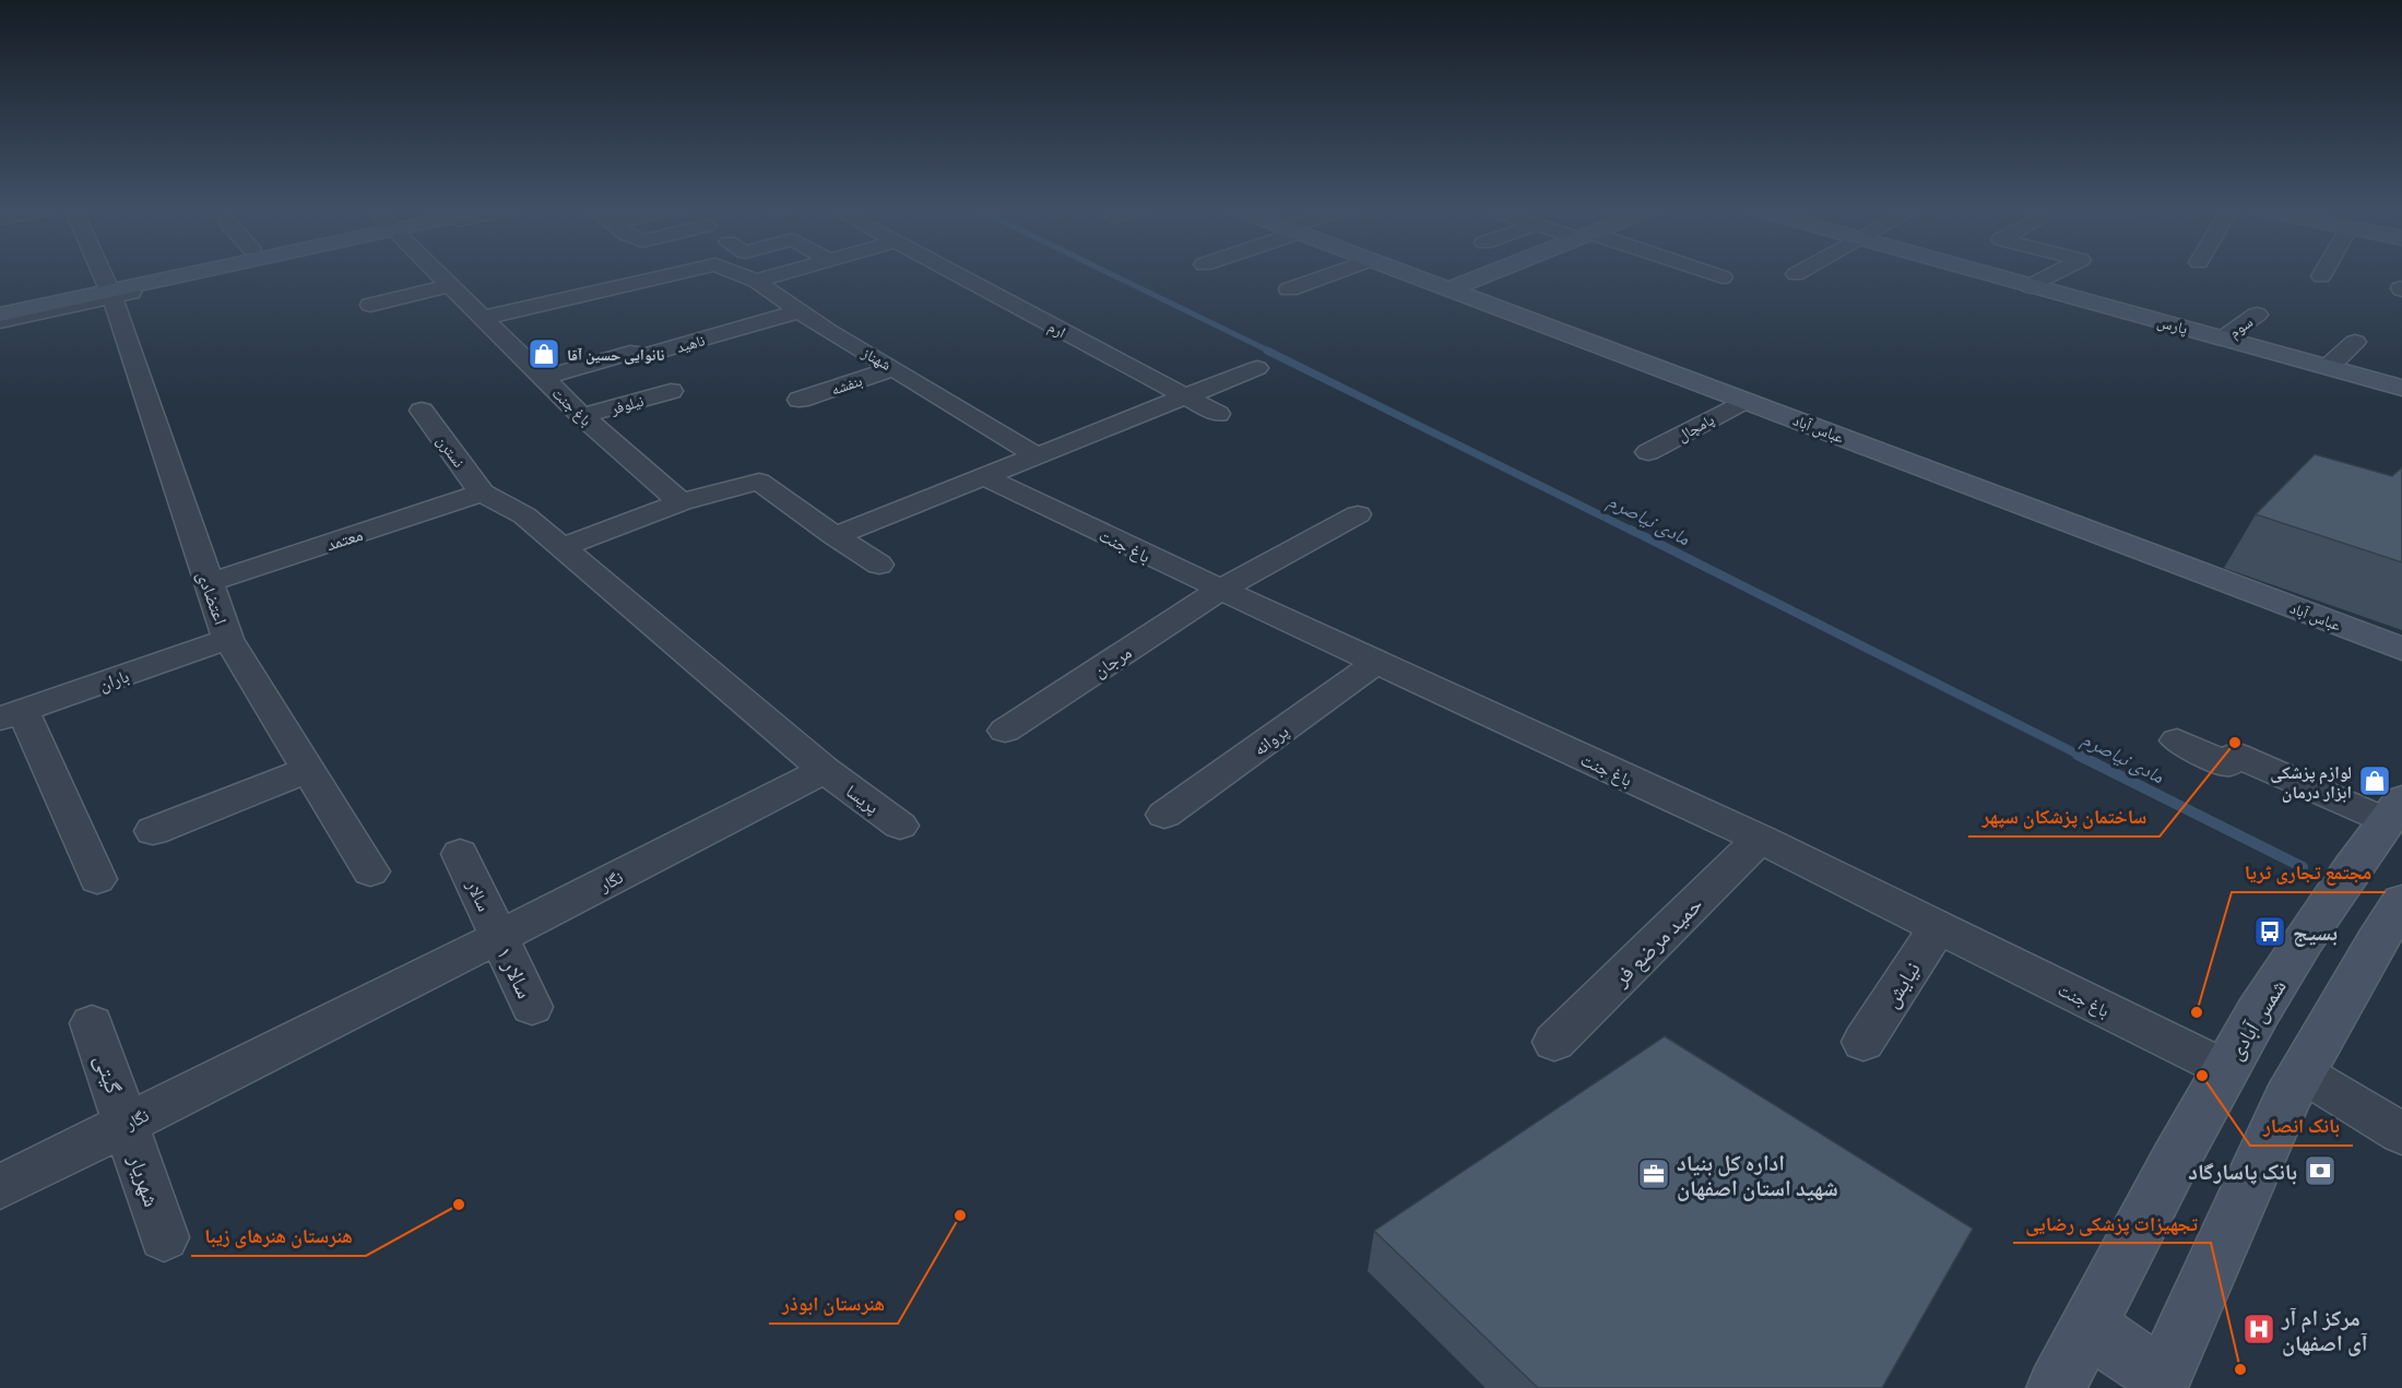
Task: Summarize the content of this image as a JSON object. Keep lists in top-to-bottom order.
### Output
{
  "streets": {
    "main road": ["پارس", "عباس آباد", "شمس آبادی"],
    "street": [
      "سوم",
      "ارم",
      "ناهید",
      "شهناز",
      "بنفشه",
      "نیلوفر",
      "باغ جنت",
      "پامچال",
      "نسترن",
      "معتمد",
      "اعتضادی",
      "مرجان",
      "باران",
      "پروانه",
      "پریسا",
      "نگار",
      "سالار",
      "حمید مرضع فر",
      "سالار ۱",
      "نیایش",
      "گیتی",
      "شهریار"
    ]
  },
  "crossings": [
    ["پارس", "سوم"],
    ["ناهید", "شهناز"],
    ["ناهید", "باغ جنت"],
    ["شهناز", "بنفشه"],
    ["شهناز", "باغ جنت"],
    ["نیلوفر", "باغ جنت"],
    ["باغ جنت", "مرجان"],
    ["باغ جنت", "پروانه"],
    ["باغ جنت", "حمید مرضع فر"],
    ["باغ جنت", "نیایش"],
    ["باغ جنت", "شمس آبادی"],
    ["پامچال", "عباس آباد"],
    ["نسترن", "معتمد"],
    ["معتمد", "اعتضادی"],
    ["اعتضادی", "باران"],
    ["پریسا", "نگار"],
    ["نگار", "سالار"],
    ["نگار", "سالار ۱"],
    ["نگار", "گیتی"],
    ["نگار", "شهریار"],
    ["سالار", "سالار ۱"],
    ["گیتی", "شهریار"]
  ],
  "water": ["مادی نیاصرم"],
  "places": {
    "shop": ["نانوایی حسین آقا", "لوازم پزشکی ابزار درمان"],
    "other": [
      "ساختمان پزشکان سپهر",
      "مجتمع تجاری ثریا",
      "بانک انصار",
      "هنرستان هنرهای زیبا",
      "هنرستان ابوذر",
      "تجهیزات پزشکی رضایی"
    ],
    "bus stop": ["بسیج"],
    "bank": ["بانک پاسارگاد"],
    "office": ["اداره کل بنیاد شهید استان اصفهان"],
    "hospital": ["مرکز ام آر آی اصفهان"]
  }
}
